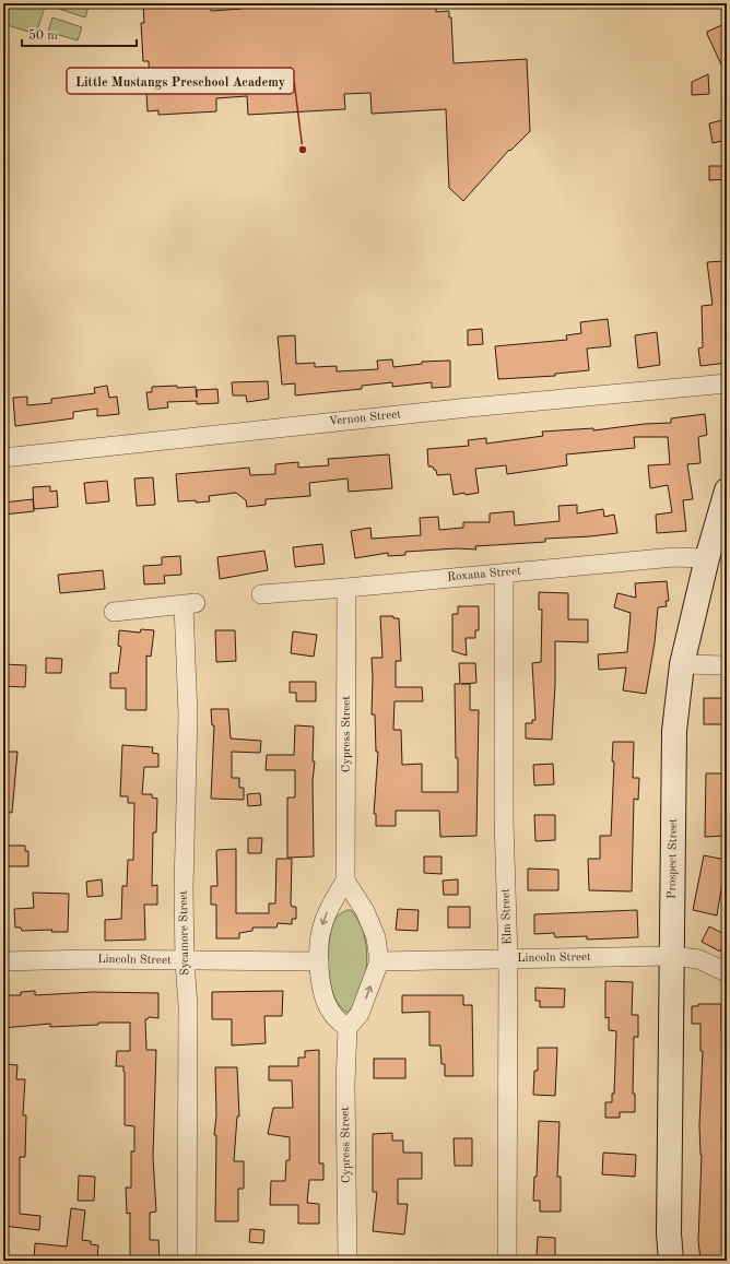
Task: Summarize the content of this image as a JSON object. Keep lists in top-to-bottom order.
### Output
{
  "streets": {
    "street": [
      "Vernon Street",
      "Roxana Street",
      "Cypress Street",
      "Prospect Street",
      "Elm Street",
      "Sycamore Street",
      "Lincoln Street"
    ]
  },
  "crossings": [
    ["Roxana Street", "Cypress Street"],
    ["Roxana Street", "Prospect Street"],
    ["Roxana Street", "Elm Street"],
    ["Prospect Street", "Lincoln Street"],
    ["Elm Street", "Lincoln Street"],
    ["Sycamore Street", "Lincoln Street"]
  ],
  "places": ["Little Mustangs Preschool Academy"],
  "scale_bar": "50 m"
}
